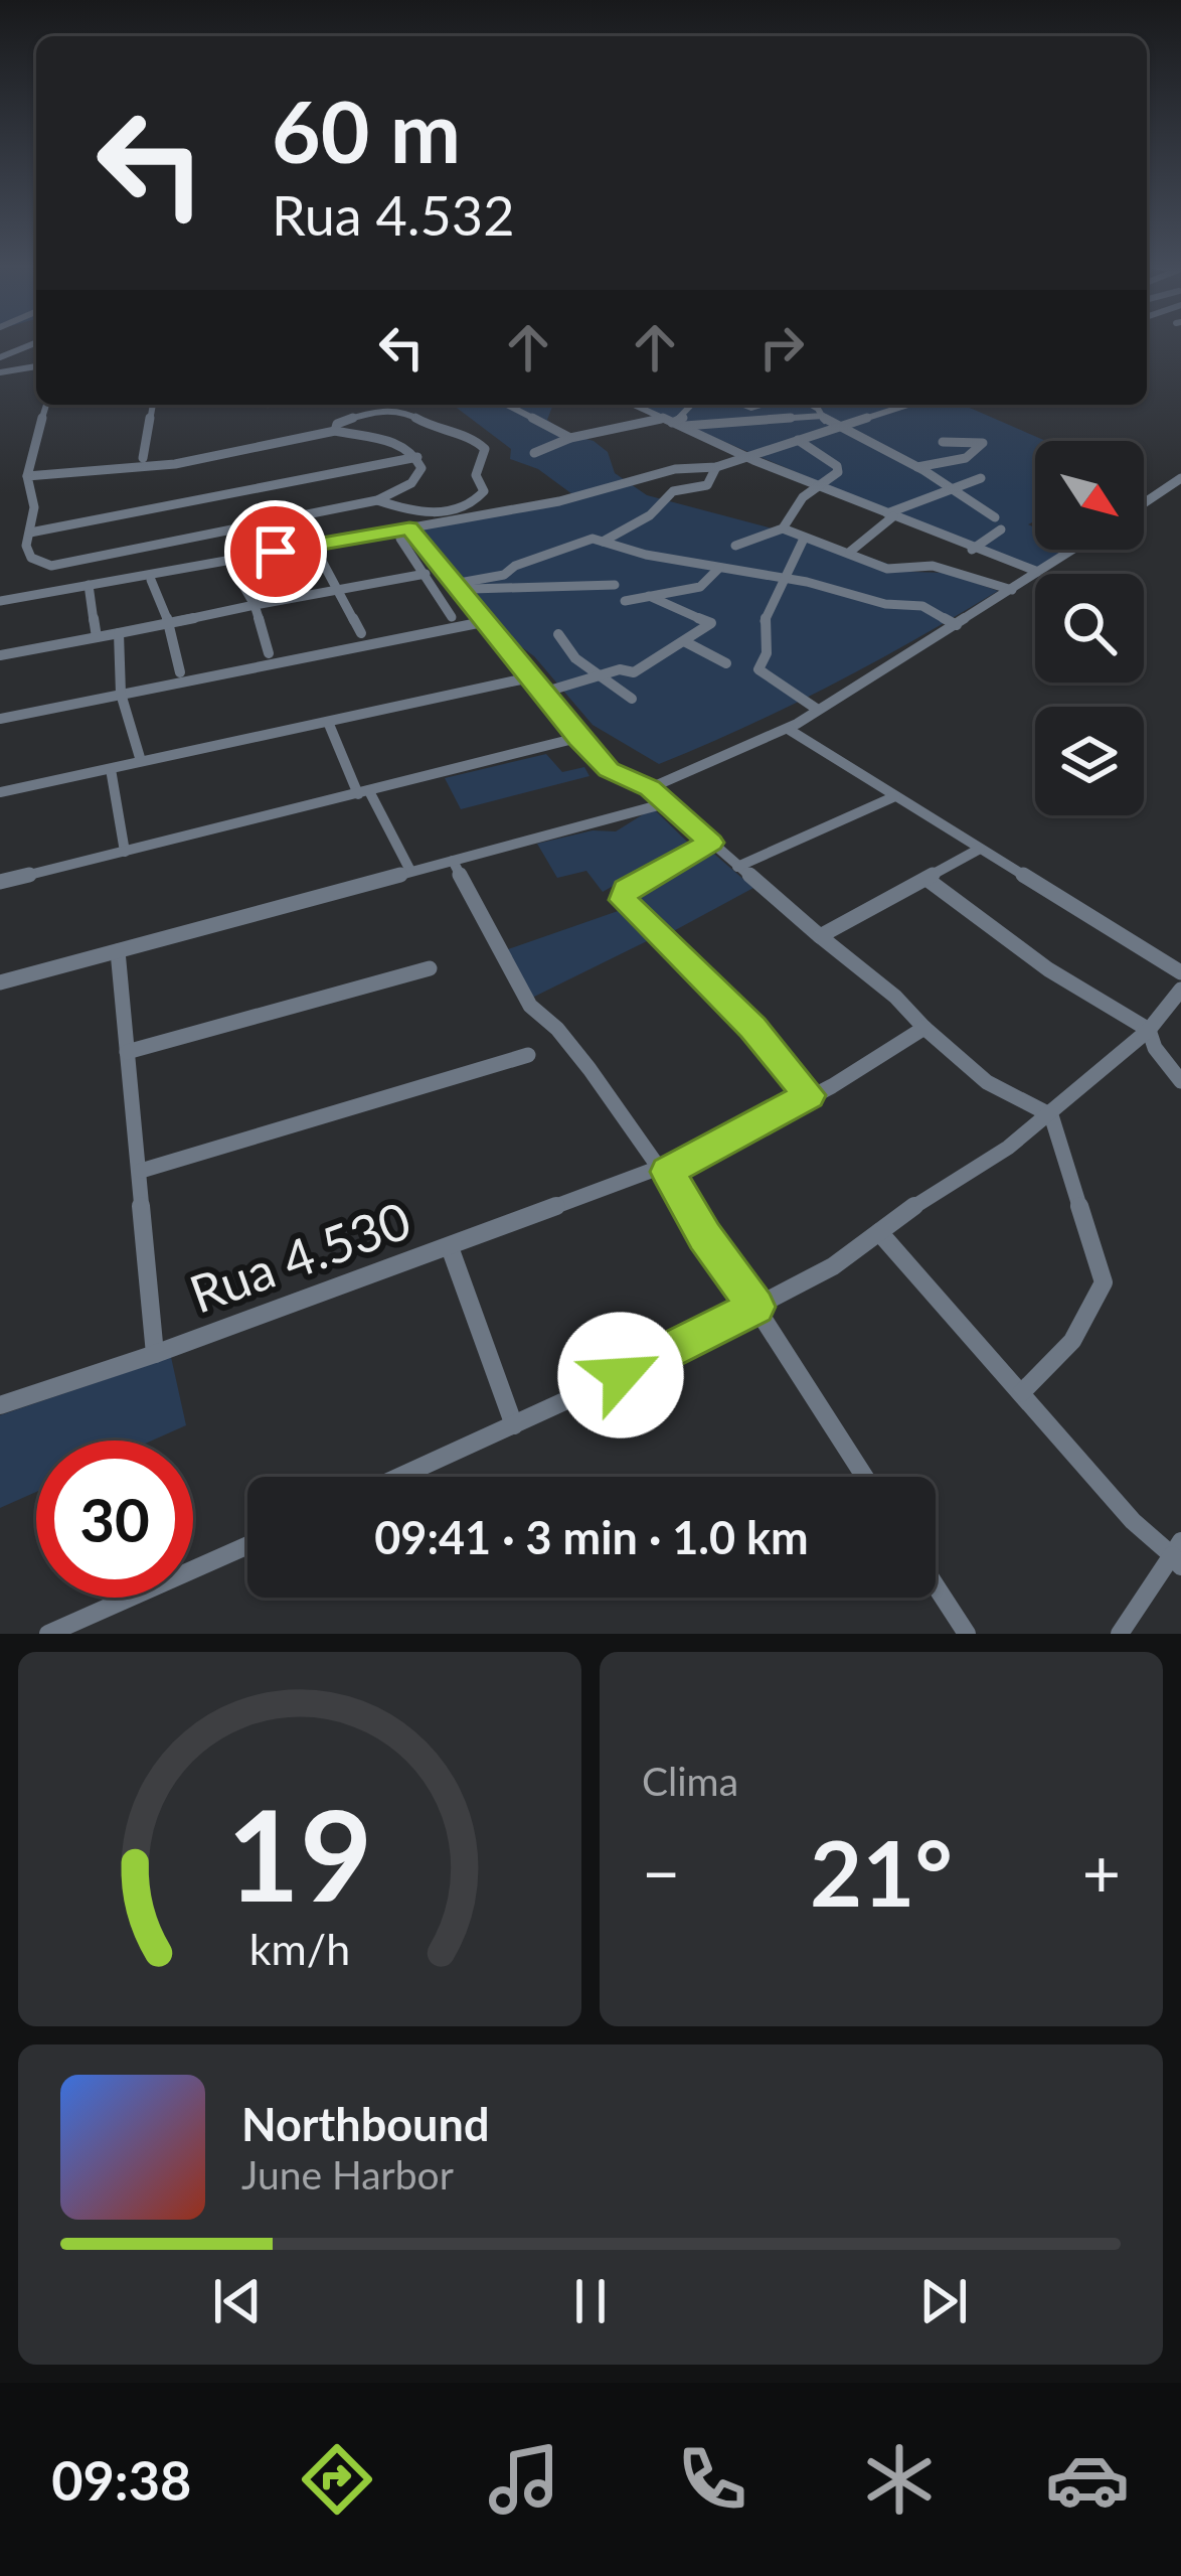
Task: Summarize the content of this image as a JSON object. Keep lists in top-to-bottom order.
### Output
{
  "streets": {
    "street": ["Rua 4.530"]
  },
  "north": "bottom right",
  "page": {
    "turn": ["60 m", "Rua 4.532"],
    "limit": "30",
    "trip": "09:41 · 3 min · 1.0 km",
    "tile": "Clima",
    "heat": ["−", "21°", "+"],
    "song": ["Northbound", "June Harbor"],
    "tabs": "09:38",
    "gauge": ["19", "km/h"]
  }
}
